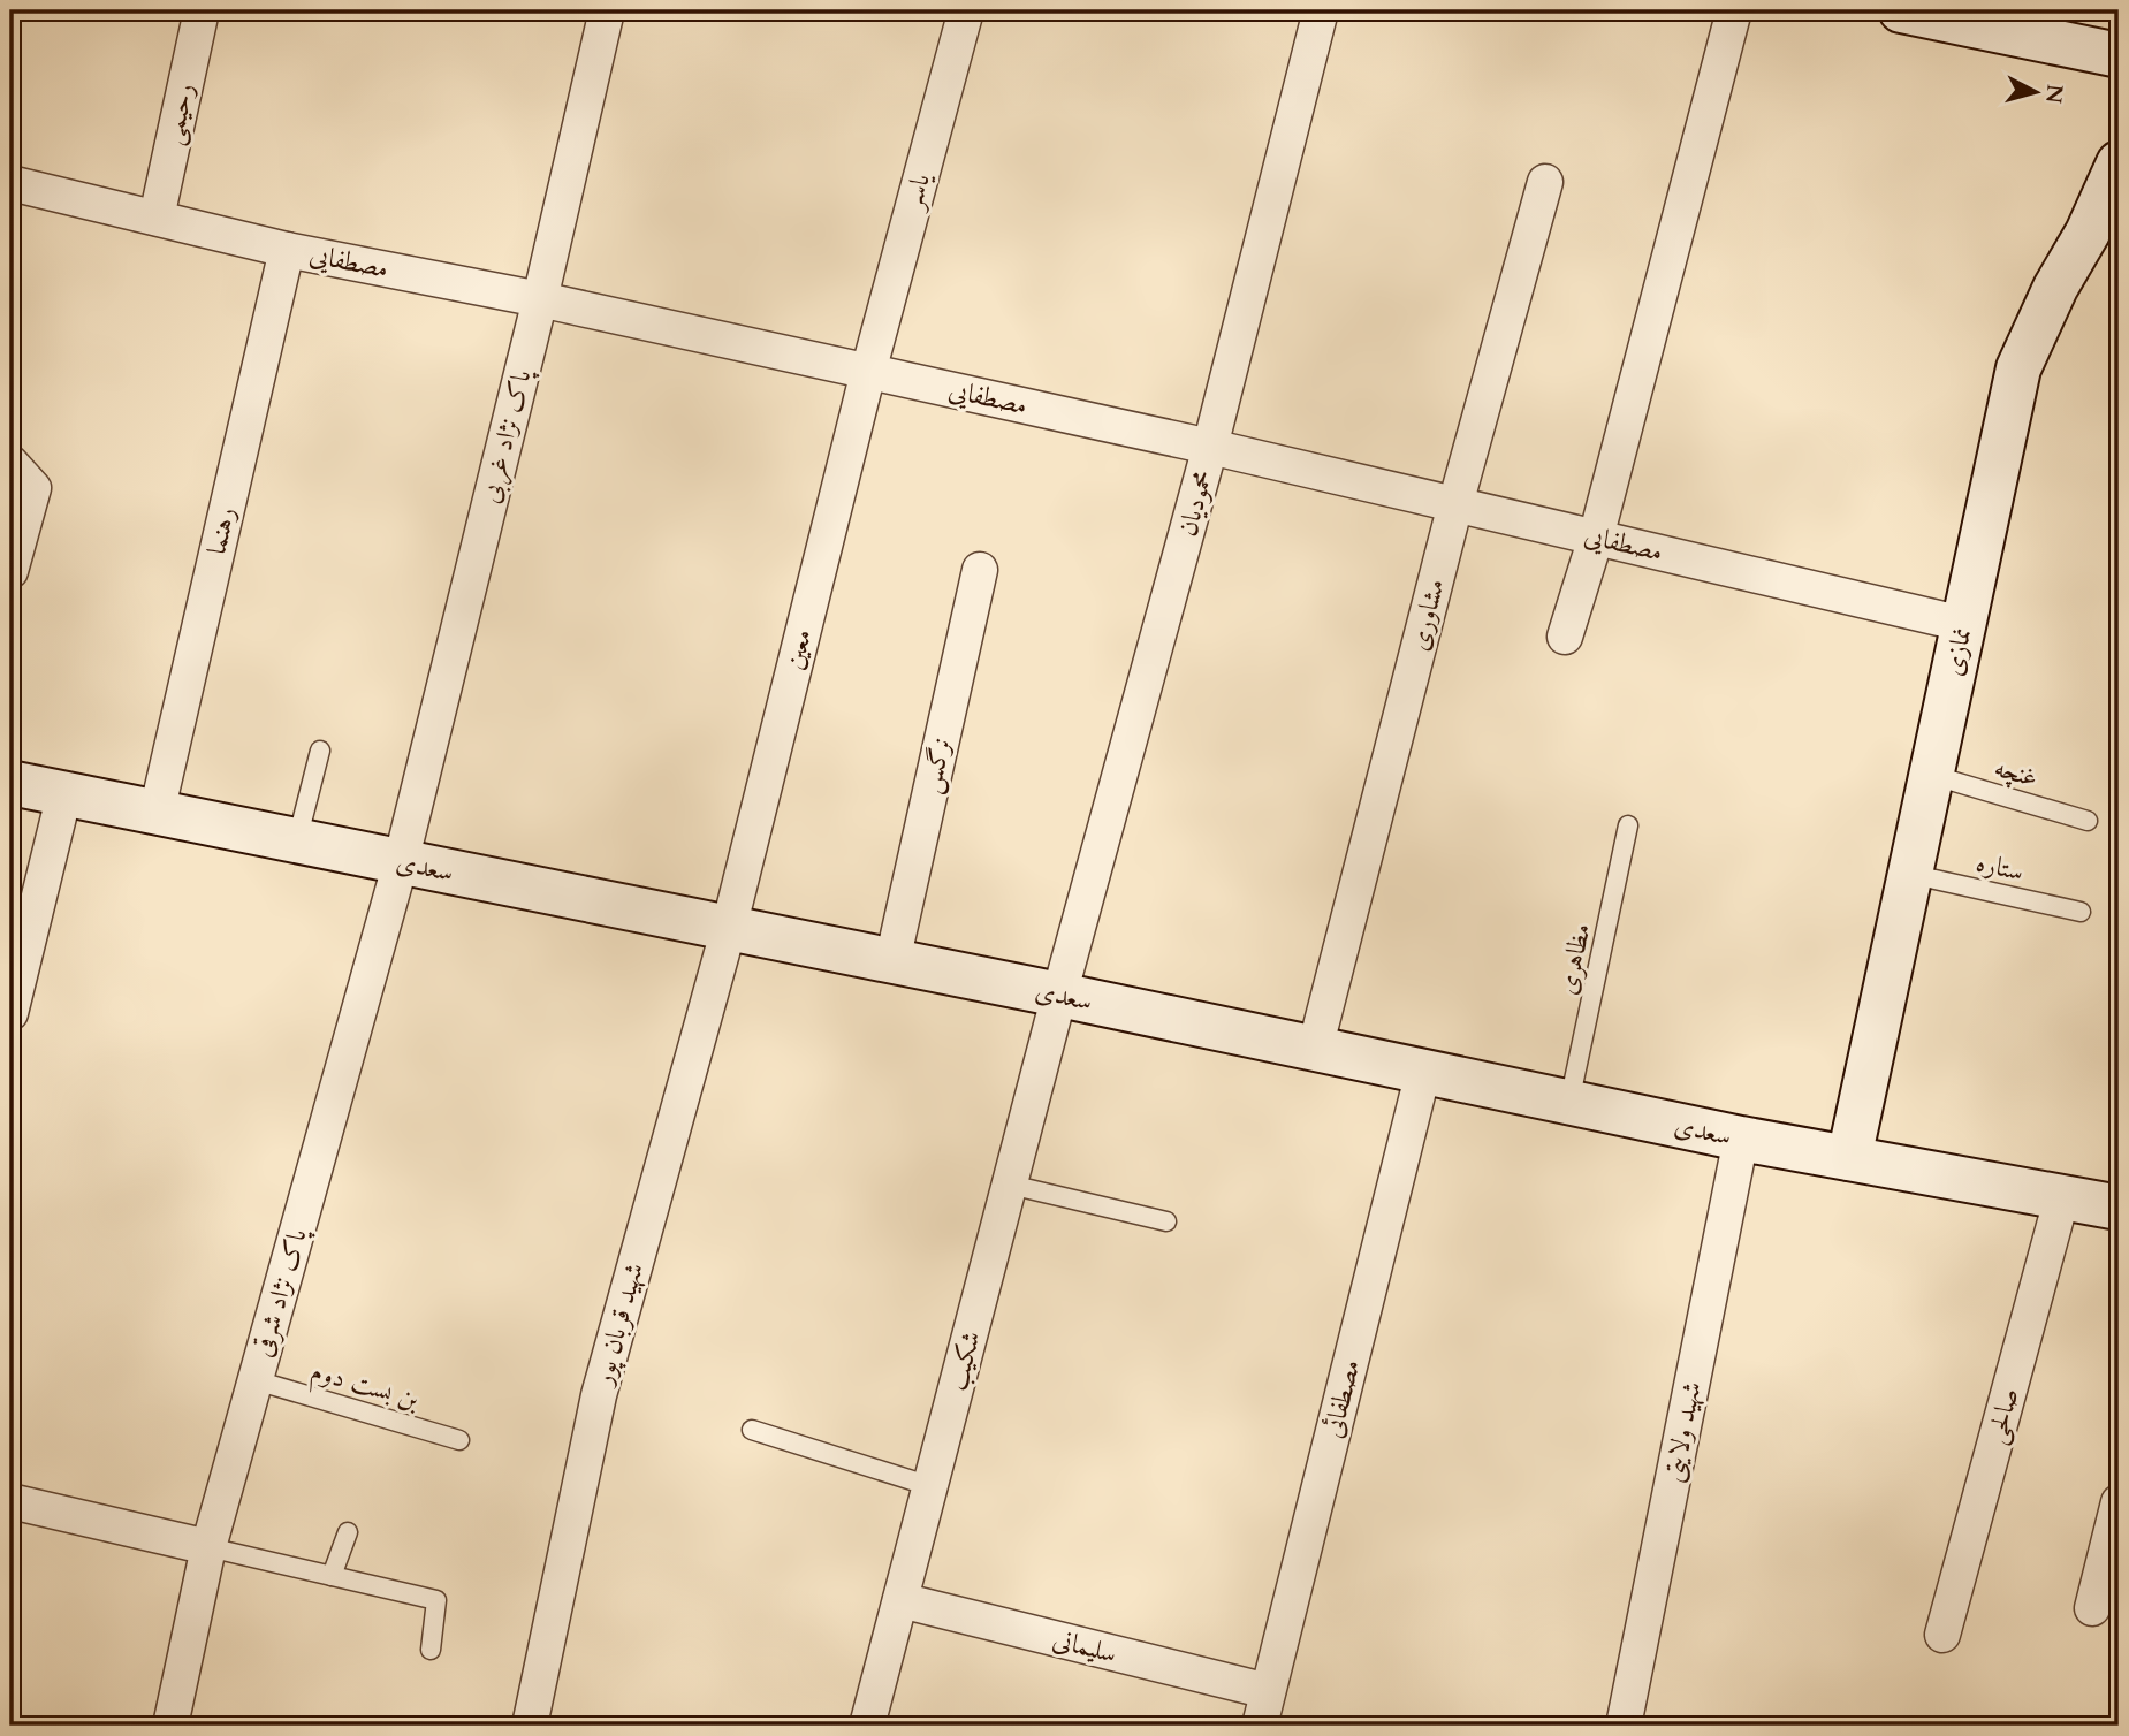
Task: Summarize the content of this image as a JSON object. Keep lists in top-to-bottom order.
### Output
{
  "streets": {
    "street": [
      "رحیمی",
      "یاسر",
      "مصطفایی",
      "پاک نژاد غربی",
      "محمودیان",
      "رهنما",
      "مشاوری",
      "معین",
      "نمازی",
      "نرگس",
      "سعدی",
      "پاک نژاد شرقی",
      "شهید قربان پور",
      "شکیب",
      "مصطفائی",
      "صالحی",
      "شهید ولایتی",
      "سلیمانی"
    ],
    "lane": [
      "غنچه",
      "ستاره",
      "مظاهری",
      "بن بست دوم"
    ]
  },
  "crossings": [
    ["رحیمی", "مصطفایی"],
    ["یاسر", "مصطفایی"],
    ["یاسر", "معین"],
    ["مصطفایی", "پاک نژاد غربی"],
    ["مصطفایی", "محمودیان"],
    ["مصطفایی", "رهنما"],
    ["مصطفایی", "مشاوری"],
    ["مصطفایی", "معین"],
    ["مصطفایی", "نمازی"],
    ["پاک نژاد غربی", "سعدی"],
    ["پاک نژاد غربی", "پاک نژاد شرقی"],
    ["محمودیان", "سعدی"],
    ["محمودیان", "شکیب"],
    ["رهنما", "سعدی"],
    ["مشاوری", "سعدی"],
    ["معین", "سعدی"],
    ["معین", "شهید قربان پور"],
    ["نمازی", "غنچه"],
    ["نمازی", "سعدی"],
    ["نمازی", "ستاره"],
    ["نرگس", "سعدی"],
    ["سعدی", "مظاهری"],
    ["سعدی", "پاک نژاد شرقی"],
    ["سعدی", "شهید قربان پور"],
    ["سعدی", "شکیب"],
    ["سعدی", "مصطفائی"],
    ["سعدی", "صالحی"],
    ["سعدی", "شهید ولایتی"],
    ["پاک نژاد شرقی", "بن بست دوم"],
    ["شکیب", "سلیمانی"],
    ["مصطفائی", "سلیمانی"]
  ],
  "north": "right"
}
